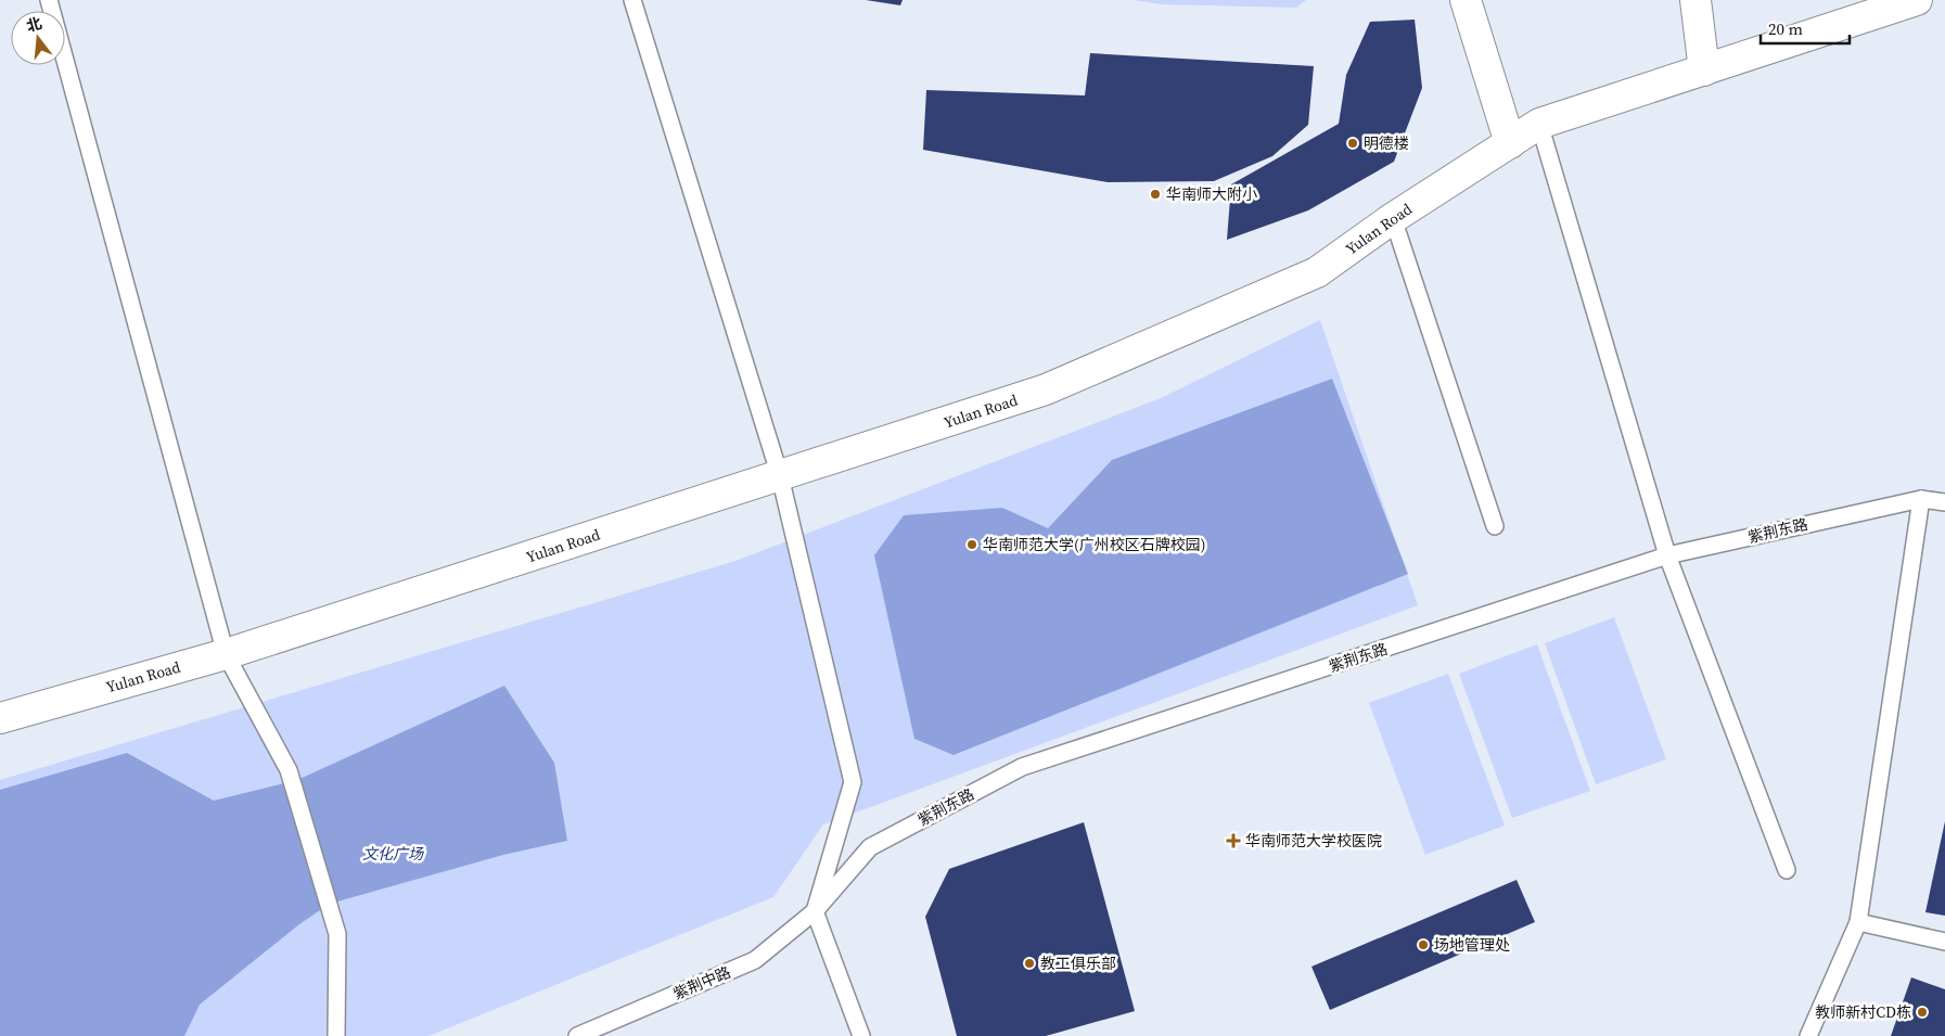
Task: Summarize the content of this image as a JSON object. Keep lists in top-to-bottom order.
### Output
{
  "streets": {
    "street": ["Yulan Road"],
    "lane": ["紫荆东路", "紫荆中路"]
  },
  "crossings": [
    ["紫荆东路", "紫荆中路"]
  ],
  "parks": ["文化广场"],
  "places": {
    "other": [
      "明德楼",
      "华南师大附小",
      "华南师范大学(广州校区石牌校园)",
      "场地管理处",
      "教工俱乐部",
      "教师新村CD栋"
    ],
    "health": ["华南师范大学校医院"]
  },
  "scale_bar": "20 m",
  "north": "top"
}
